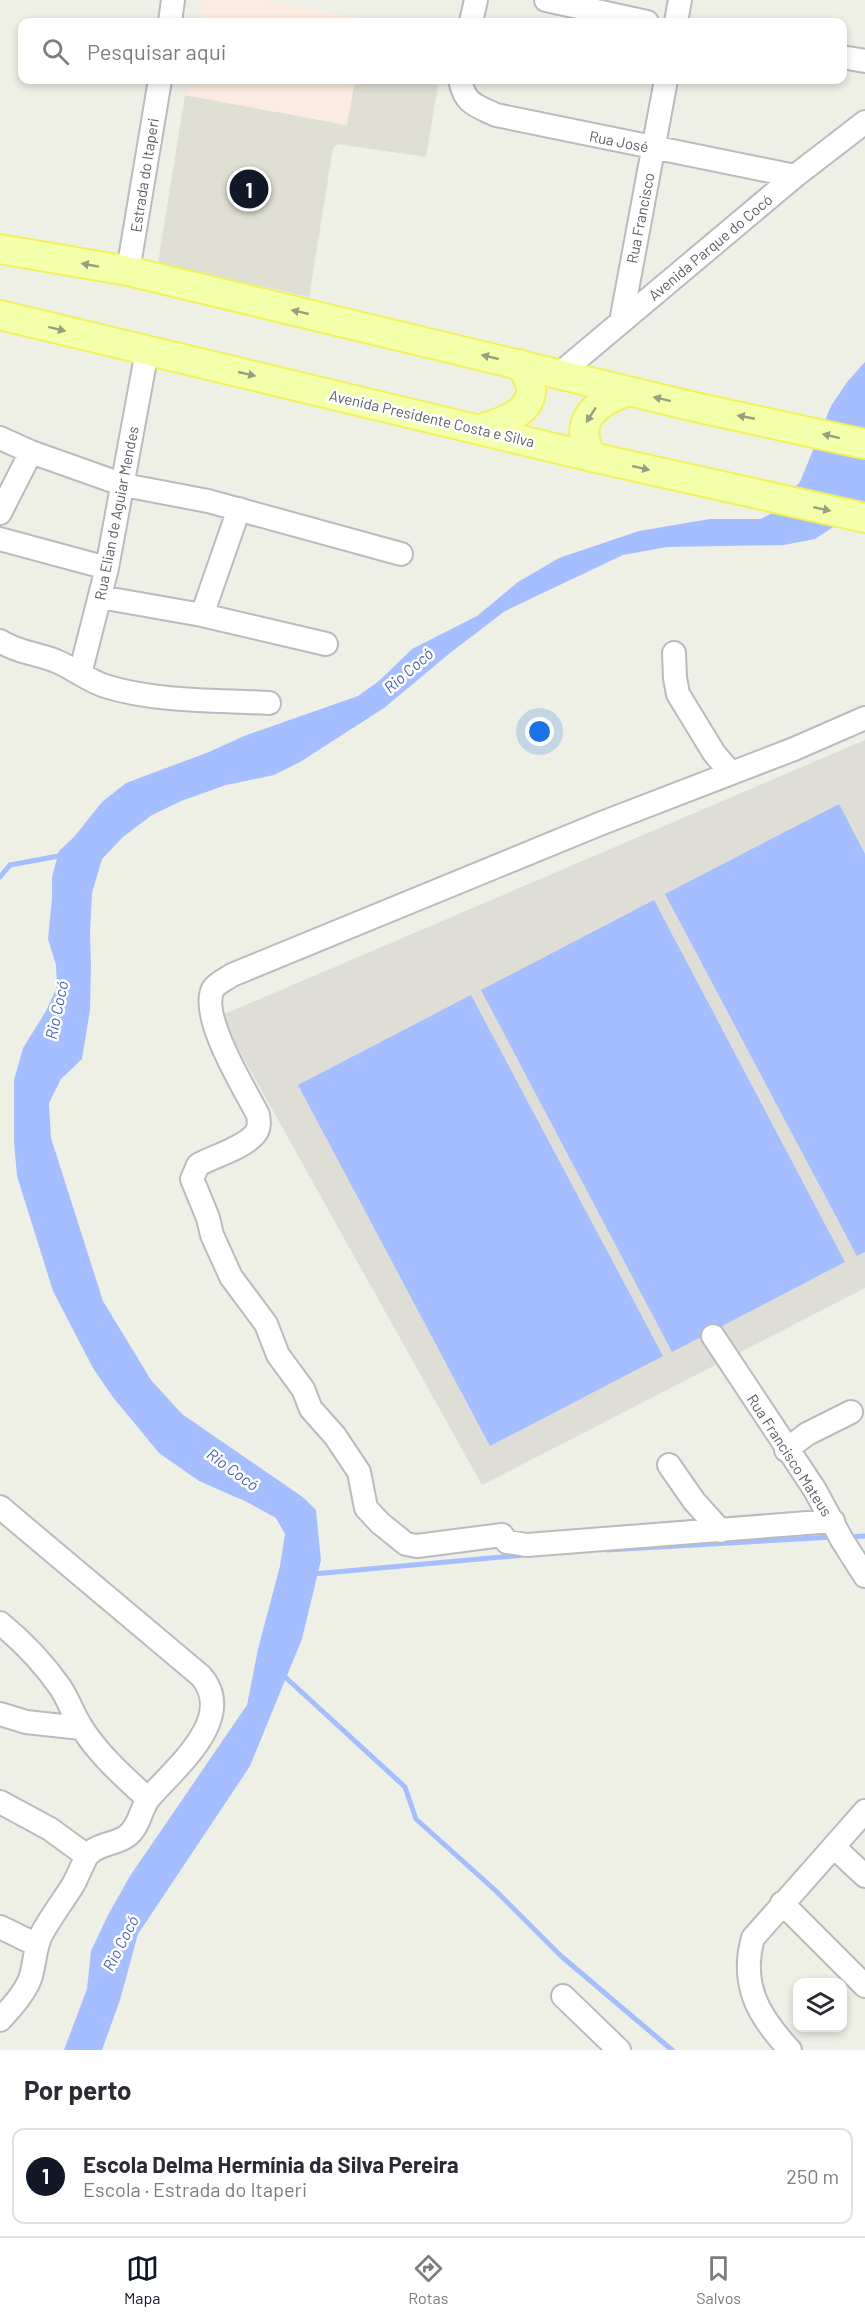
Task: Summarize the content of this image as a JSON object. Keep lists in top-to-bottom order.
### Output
{
  "streets": {
    "main road": ["Avenida Presidente Costa e Silva"],
    "street": [
      "Rua José",
      "Estrada do Itaperi",
      "Rua Francisco",
      "Avenida Parque do Cocó",
      "Rua Elian de Aguiar Mendes",
      "Rua Francisco Mateus"
    ]
  },
  "crossings": [
    ["Rua José", "Rua Francisco"],
    ["Rua José", "Avenida Parque do Cocó"],
    ["Rua Francisco", "Avenida Parque do Cocó"],
    ["Avenida Presidente Costa e Silva", "Rua Elian de Aguiar Mendes"]
  ],
  "water": ["Rio Cocó"],
  "page": {
    "search": "Pesquisar aqui",
    "pins": "1",
    "heading": "Por perto",
    "list": [
      {
        "mark": "1",
        "name": "Escola Delma Hermínia da Silva Pereira",
        "note": "Escola · Estrada do Itaperi",
        "value": "250 m"
      }
    ],
    "nav": ["Mapa", "Rotas", "Salvos"]
  }
}
